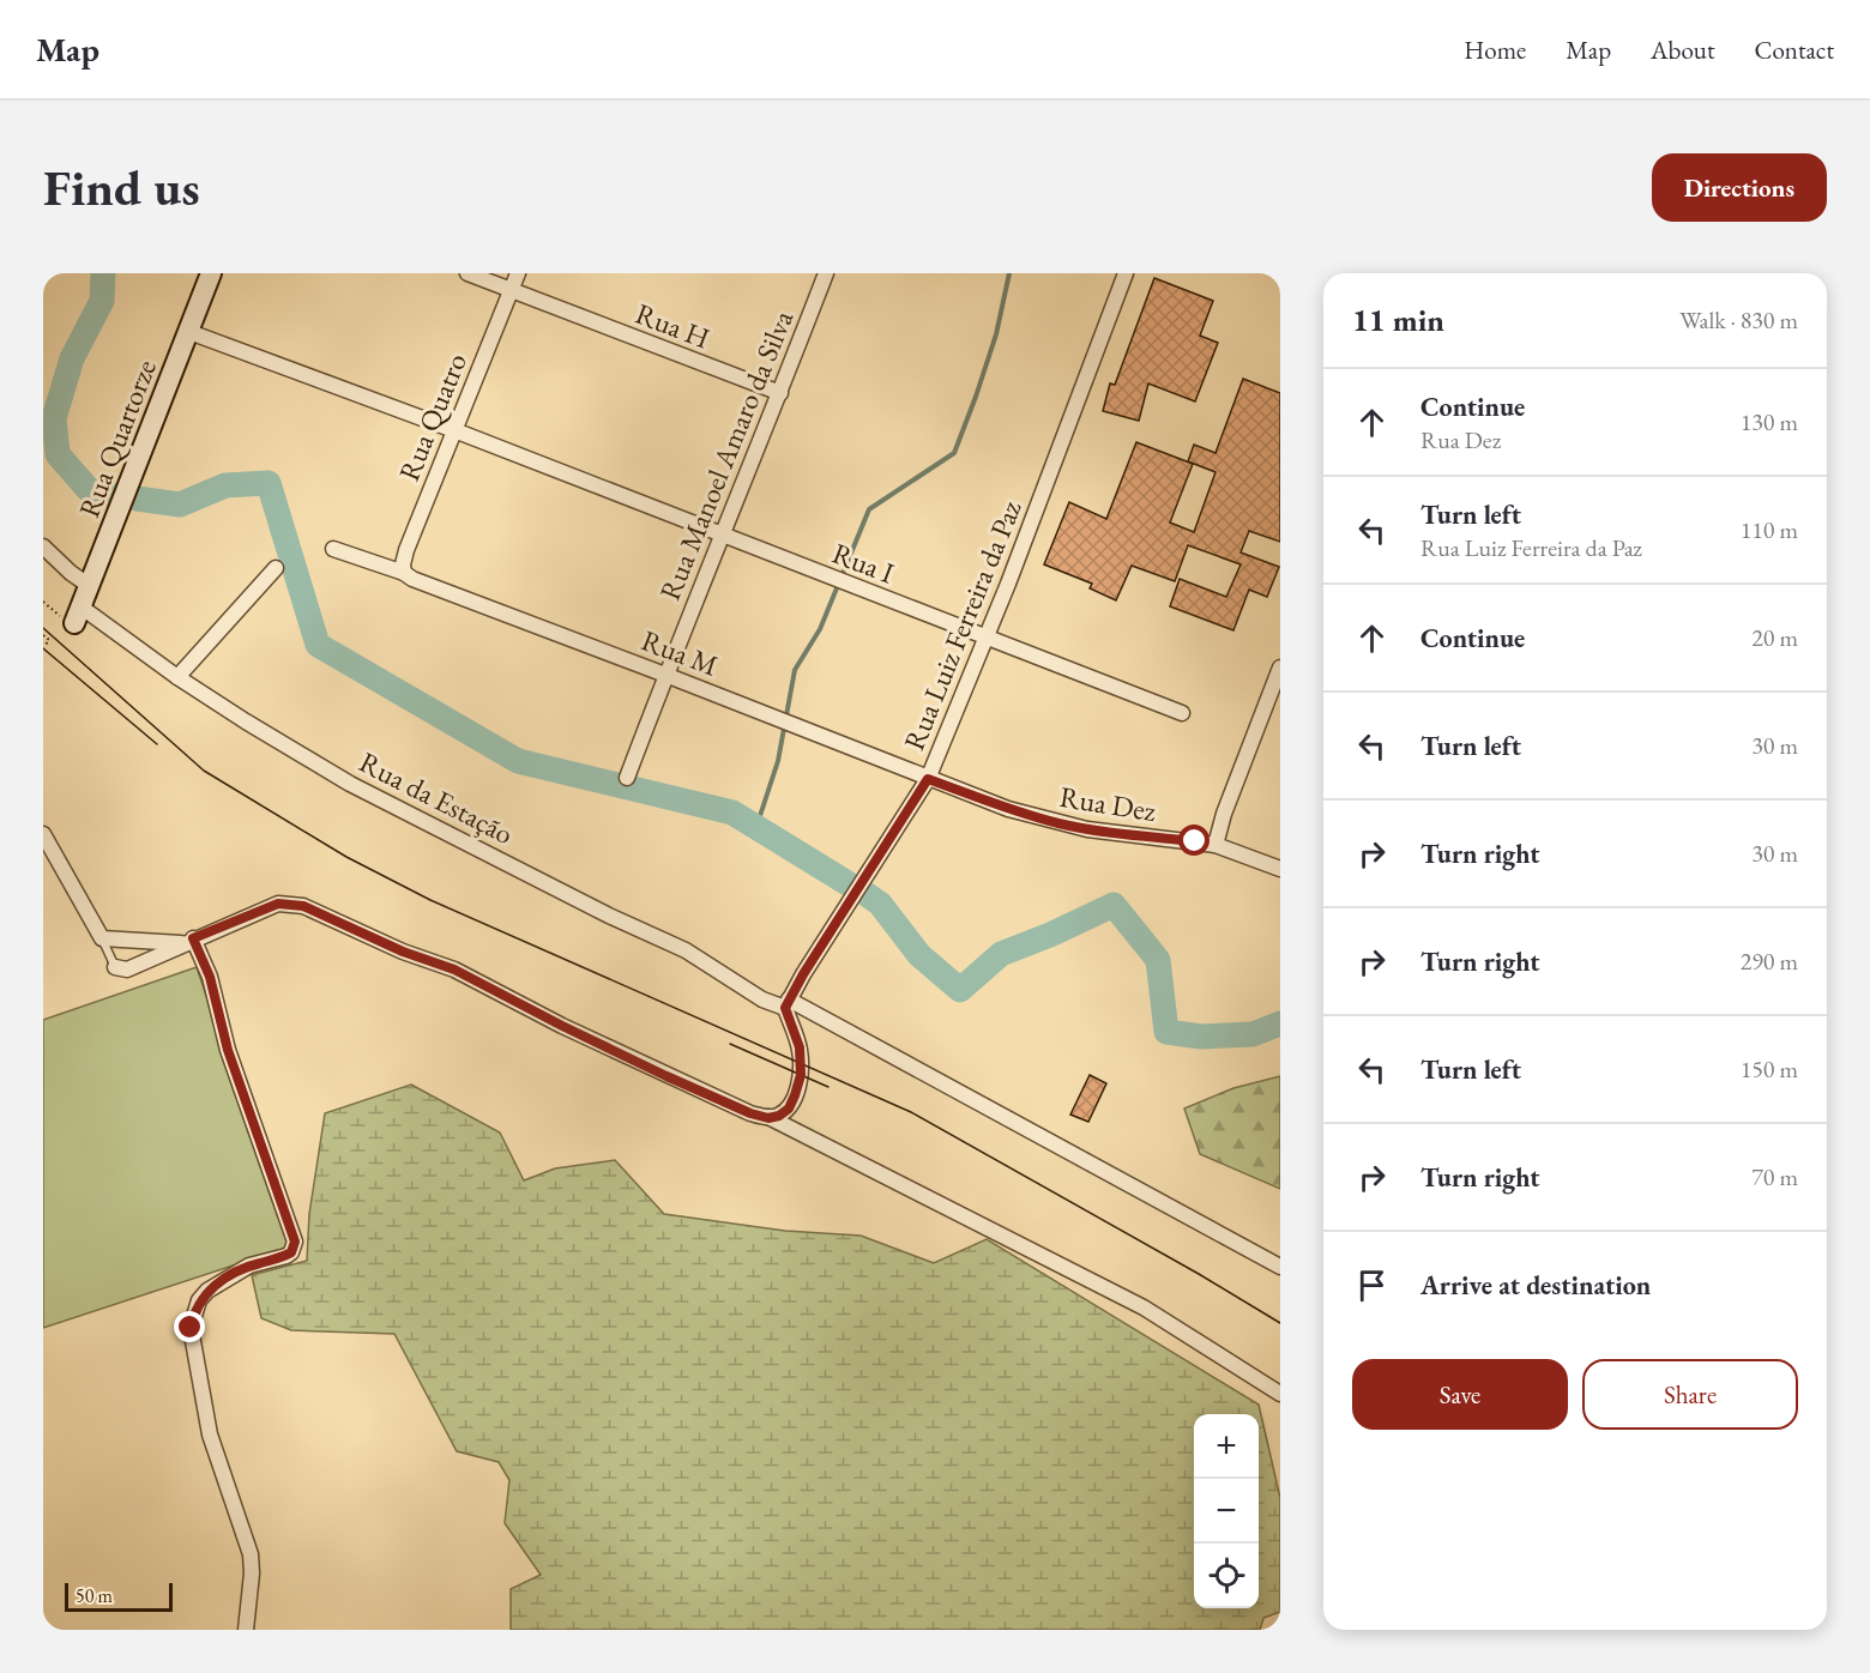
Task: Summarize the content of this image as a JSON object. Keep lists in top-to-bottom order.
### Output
{
  "streets": {
    "street": [
      "Rua H",
      "Rua Quatro",
      "Rua Quartorze",
      "Rua Manoel Amaro da Silva",
      "Rua I",
      "Rua Luiz Ferreira da Paz",
      "Rua M",
      "Rua da Estação",
      "Rua Dez"
    ]
  },
  "crossings": [
    ["Rua H", "Rua Quatro"],
    ["Rua H", "Rua Manoel Amaro da Silva"],
    ["Rua Quatro", "Rua I"],
    ["Rua Quatro", "Rua M"],
    ["Rua Quartorze", "Rua I"],
    ["Rua Quartorze", "Rua da Estação"],
    ["Rua Manoel Amaro da Silva", "Rua I"],
    ["Rua Manoel Amaro da Silva", "Rua M"],
    ["Rua I", "Rua Luiz Ferreira da Paz"],
    ["Rua Luiz Ferreira da Paz", "Rua M"],
    ["Rua Luiz Ferreira da Paz", "Rua da Estação"],
    ["Rua Luiz Ferreira da Paz", "Rua Dez"],
    ["Rua M", "Rua Dez"]
  ],
  "scale_bar": "50 m",
  "page": {
    "header": "Map",
    "nav": [
      "Home",
      "Map",
      "About",
      "Contact"
    ],
    "buttons": [
      "Directions",
      ["Save", "Share"]
    ],
    "title": "Find us",
    "heading": ["11 min", "Walk · 830 m"],
    "list": [
      ["Continue", "Rua Dez", "130 m"],
      ["Turn left", "Rua Luiz Ferreira da Paz", "110 m"],
      ["Continue", "20 m"],
      ["Turn left", "30 m"],
      ["Turn right", "30 m"],
      ["Turn right", "290 m"],
      ["Turn left", "150 m"],
      ["Turn right", "70 m"],
      "Arrive at destination"
    ],
    "map_buttons": ["+", "−"],
    "scale": "50 m"
  }
}
